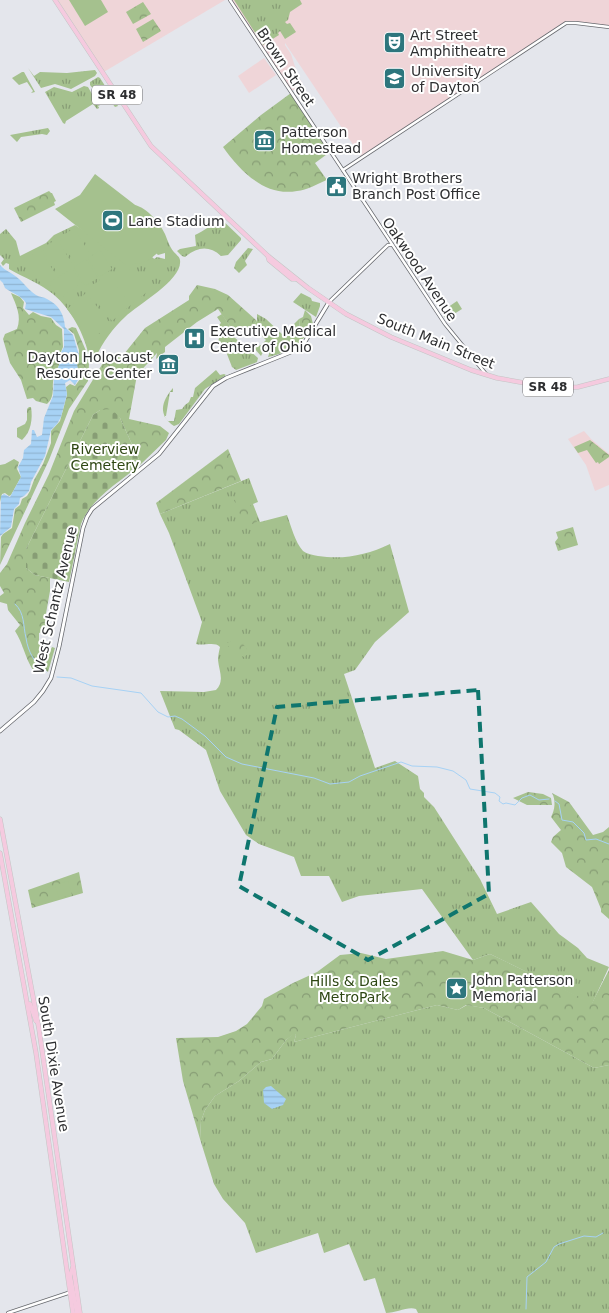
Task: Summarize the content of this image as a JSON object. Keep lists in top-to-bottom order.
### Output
{
  "streets": {
    "main road": [
      "SR 48",
      "South Main Street",
      "West Schantz Avenue",
      "South Dixie Avenue"
    ],
    "street": ["Brown Street", "Oakwood Avenue"]
  },
  "crossings": [
    ["Brown Street", "Oakwood Avenue"],
    ["Oakwood Avenue", "South Main Street"],
    ["South Main Street", "West Schantz Avenue"]
  ],
  "parks": ["Riverview Cemetery", "Hills & Dales MetroPark"],
  "places": {
    "theatre": ["Art Street Amphitheatre"],
    "school or university": ["University of Dayton"],
    "museum": ["Patterson Homestead", "Dayton Holocaust Resource Center"],
    "public building": ["Wright Brothers Branch Post Office"],
    "sports": ["Lane Stadium"],
    "hospital": ["Executive Medical Center of Ohio"],
    "place": ["John Patterson Memorial"]
  }
}
